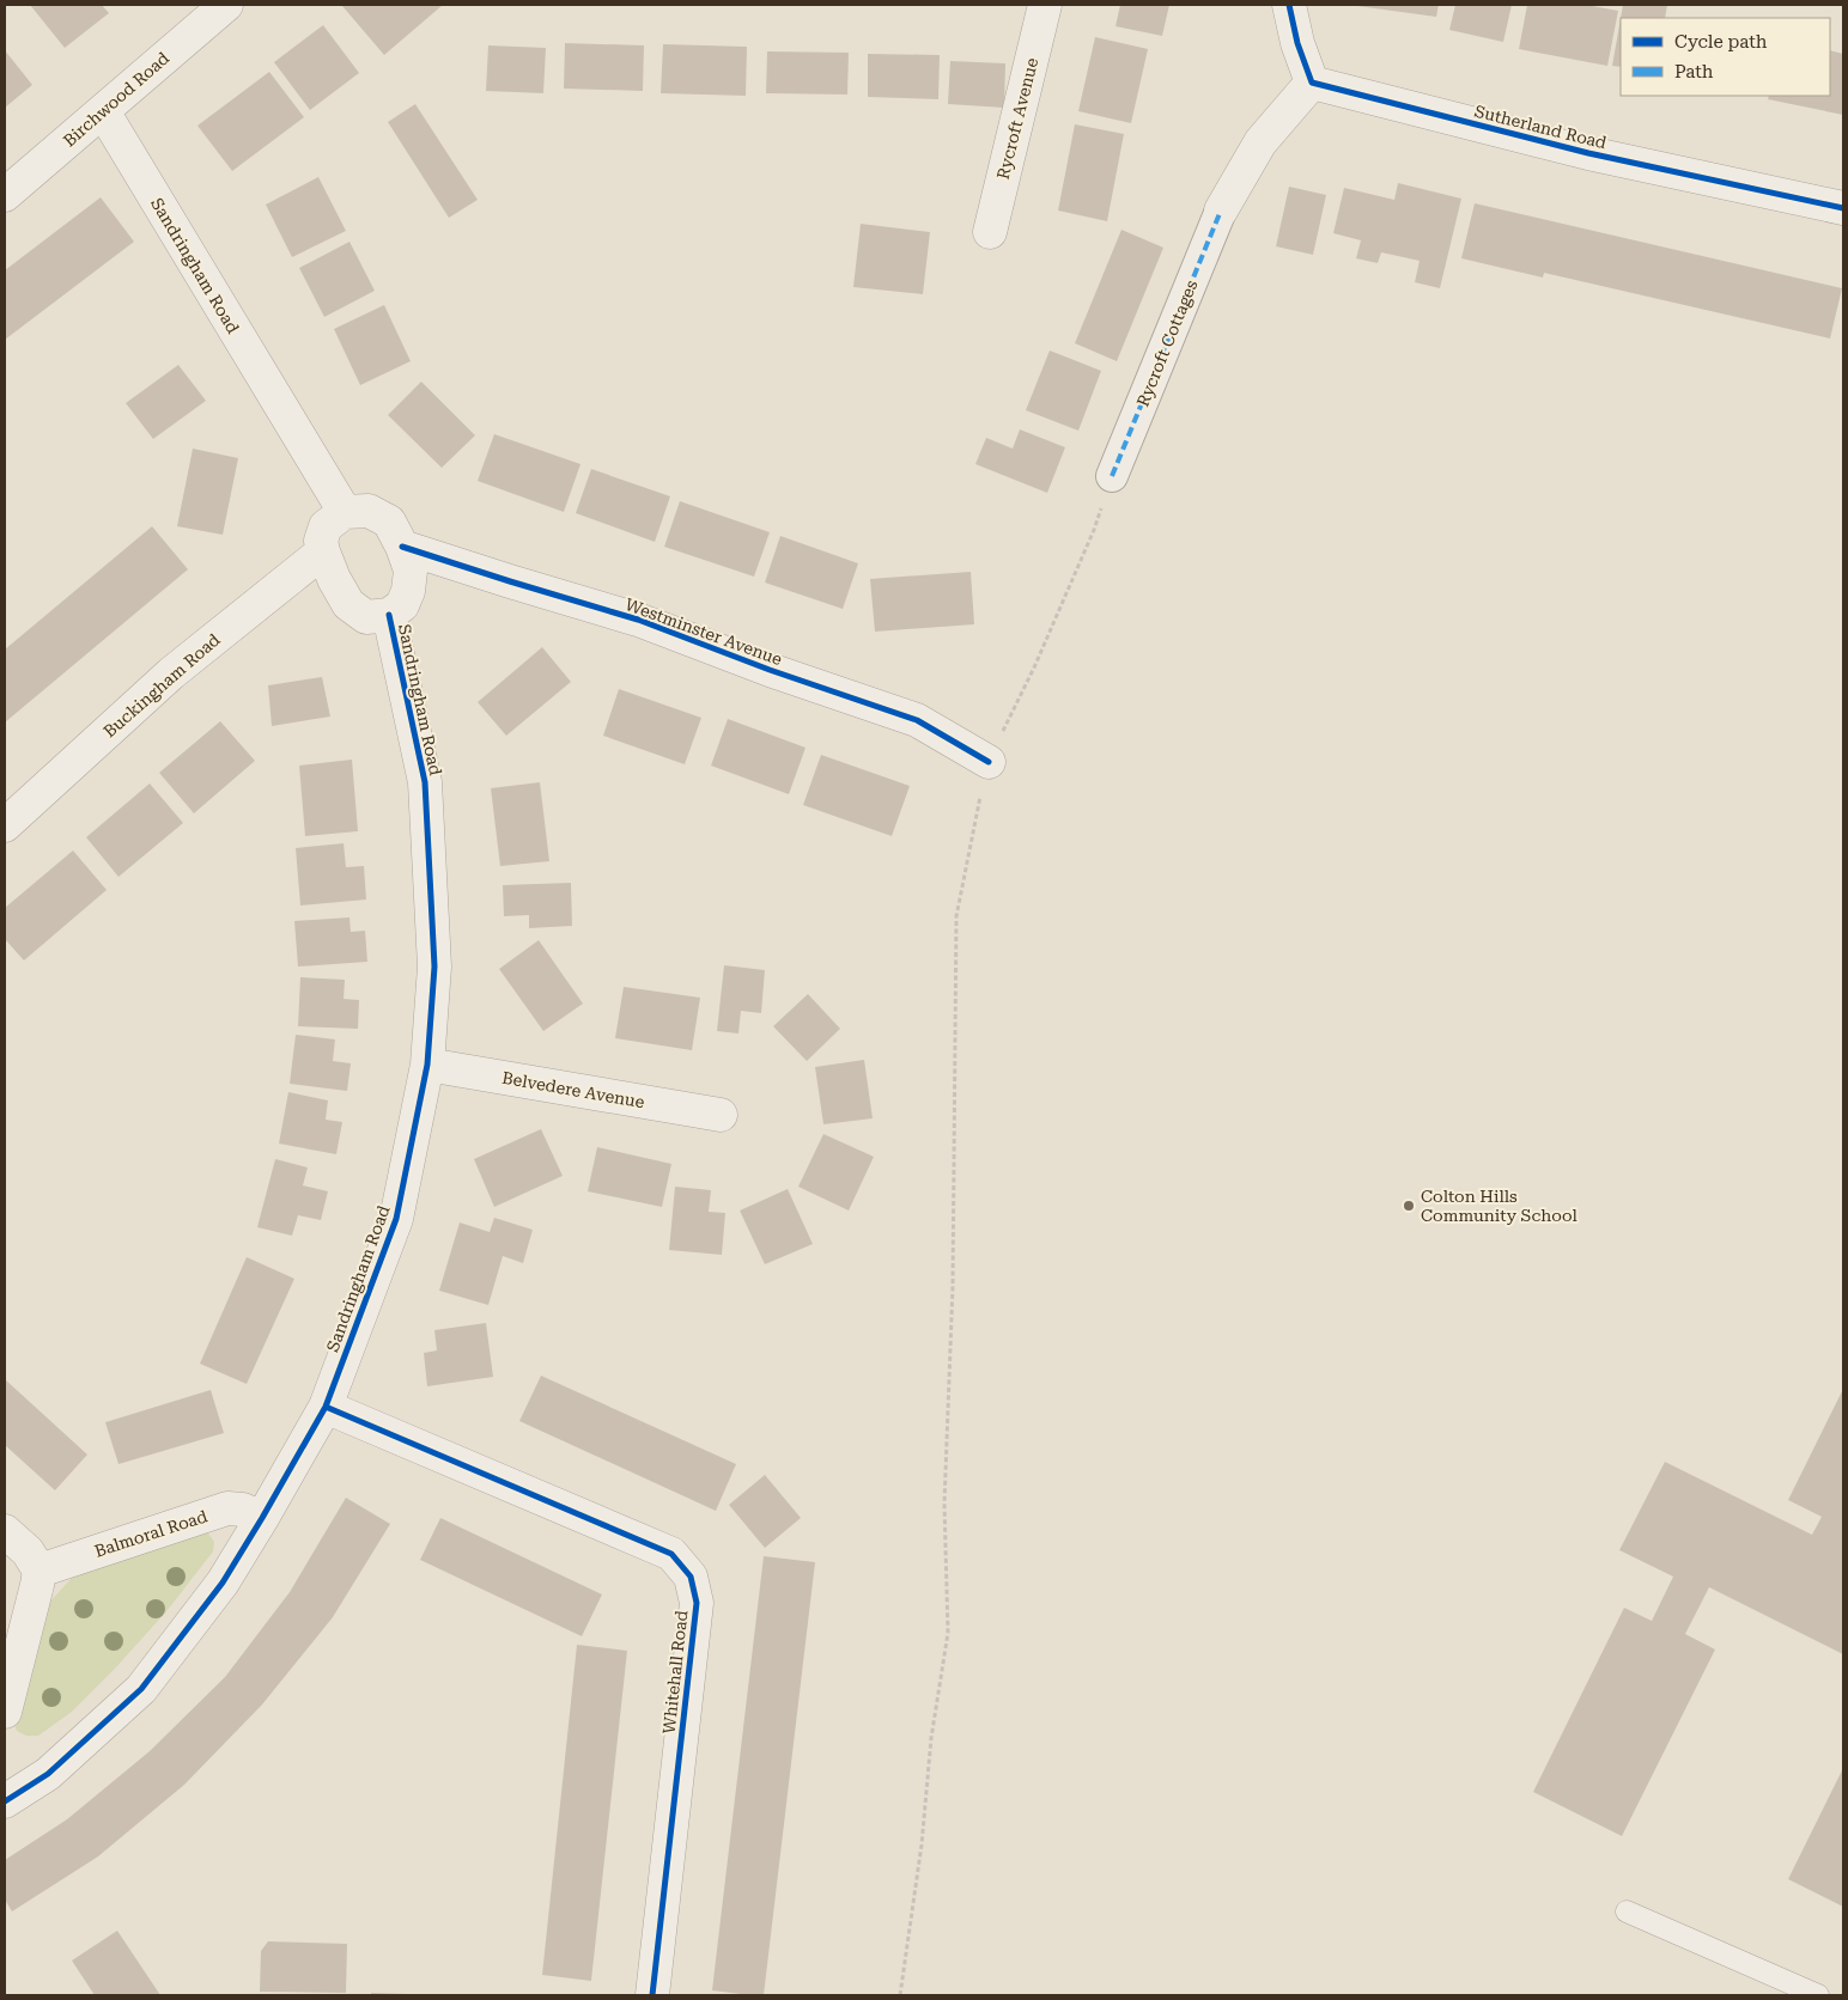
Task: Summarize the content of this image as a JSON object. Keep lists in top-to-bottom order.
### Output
{
  "streets": {
    "street": [
      "Birchwood Road",
      "Rycroft Avenue",
      "Sutherland Road",
      "Sandringham Road",
      "Rycroft Cottages",
      "Westminster Avenue",
      "Buckingham Road",
      "Belvedere Avenue",
      "Balmoral Road",
      "Whitehall Road"
    ]
  },
  "crossings": [
    ["Birchwood Road", "Sandringham Road"],
    ["Sandringham Road", "Westminster Avenue"],
    ["Sandringham Road", "Buckingham Road"],
    ["Sandringham Road", "Belvedere Avenue"],
    ["Sandringham Road", "Balmoral Road"],
    ["Sandringham Road", "Whitehall Road"],
    ["Westminster Avenue", "Buckingham Road"]
  ],
  "places": ["Colton Hills Community School"],
  "legend": ["Cycle path", "Path"]
}
